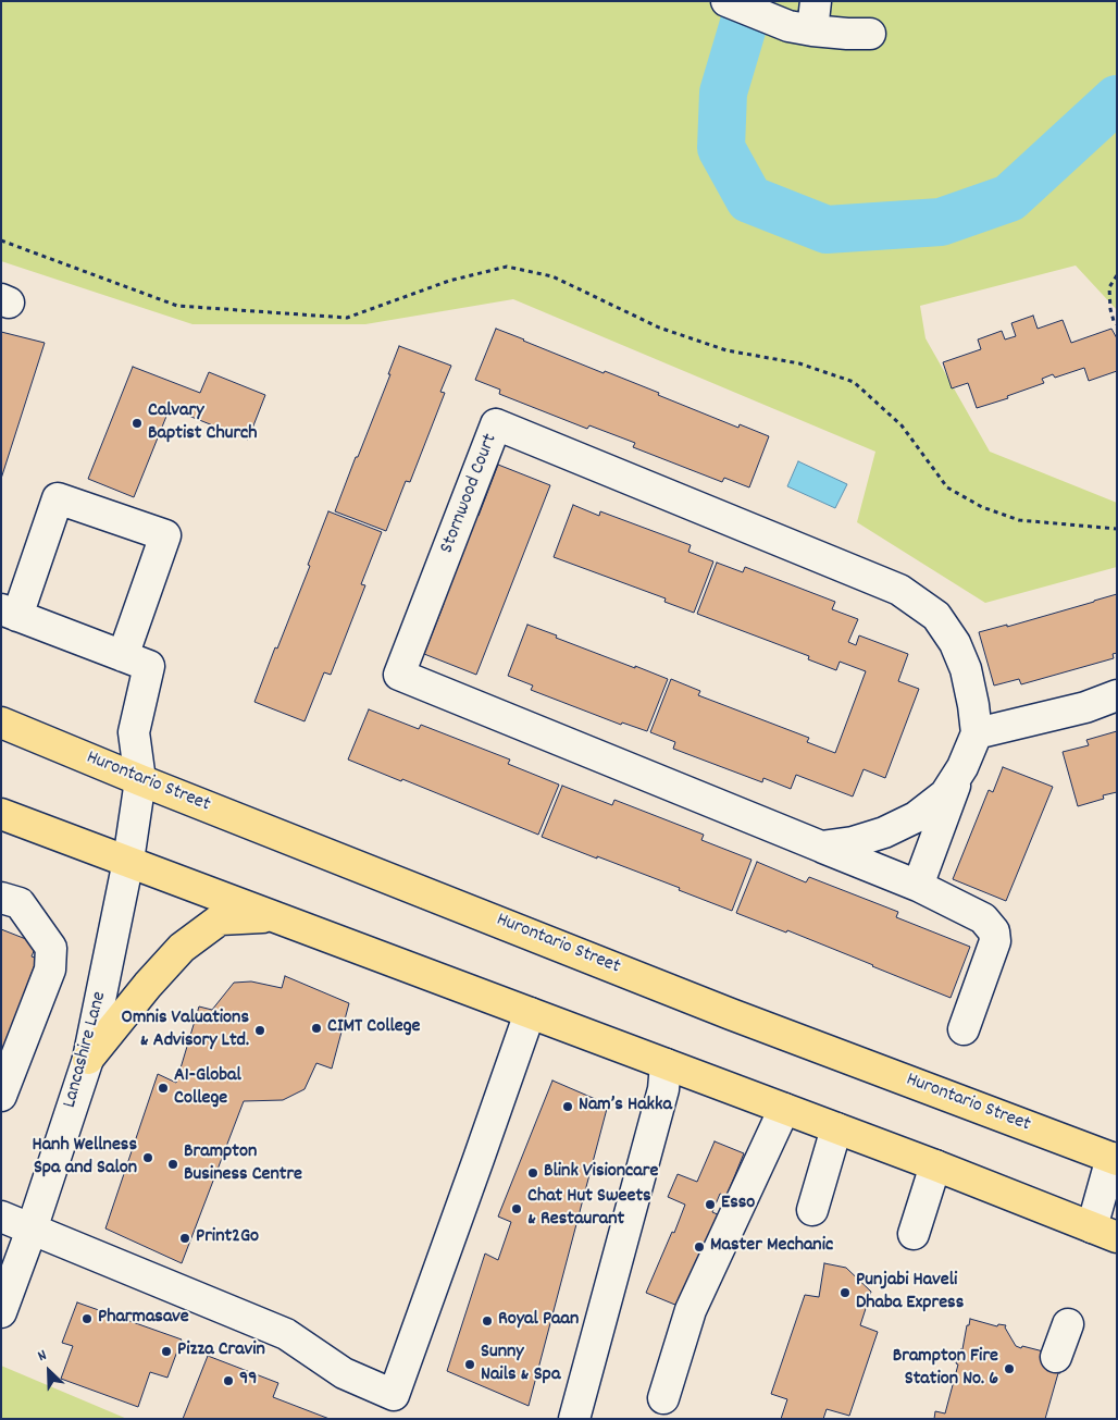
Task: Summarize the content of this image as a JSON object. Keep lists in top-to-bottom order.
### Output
{
  "streets": {
    "main road": ["Hurontario Street"],
    "street": ["Stornwood Court", "Lancashire Lane"]
  },
  "crossings": [
    ["Hurontario Street", "Lancashire Lane"]
  ],
  "places": [
    "Calvary Baptist Church",
    "CIMT College",
    "Omnis Valuations & Advisory Ltd.",
    "A1-Global College",
    "Nam’s Hakka",
    "Hanh Wellness Spa and Salon",
    "Brampton Business Centre",
    "Blink Visioncare",
    "Esso",
    "Chat Hut Sweets & Restaurant",
    "Print2Go",
    "Master Mechanic",
    "Punjabi Haveli Dhaba Express",
    "Pharmasave",
    "Royal Paan",
    "Pizza Cravin",
    "Sunny Nails & Spa",
    "Brampton Fire Station No. 6",
    "99"
  ],
  "north": "top left"
}
